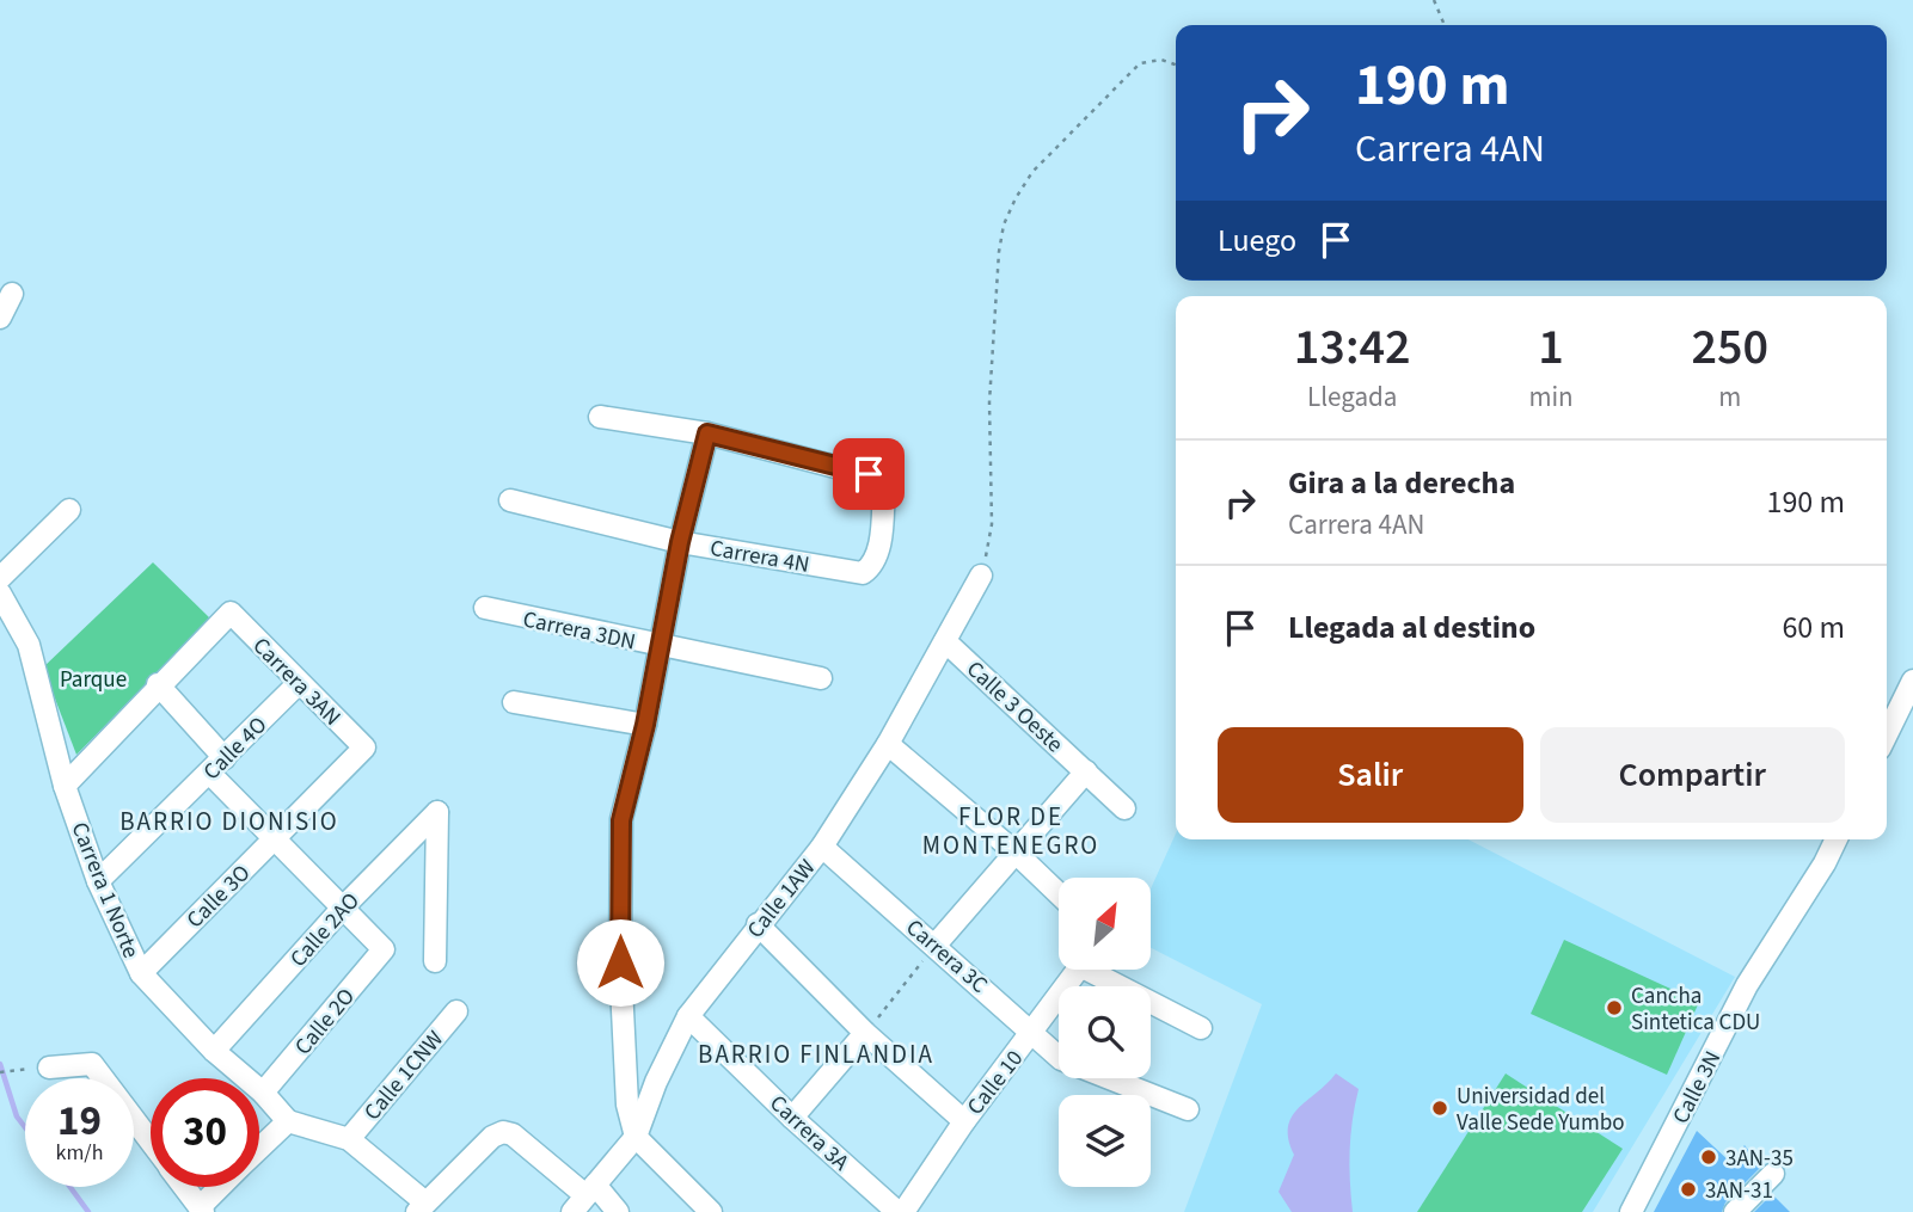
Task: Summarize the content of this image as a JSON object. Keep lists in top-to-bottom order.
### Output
{
  "streets": {
    "street": [
      "Carrera 4N",
      "Carrera 3DN",
      "Carrera 3AN",
      "Calle 3 Oeste",
      "Calle 4O",
      "Carrera 1 Norte",
      "Calle 3O",
      "Calle 1AW",
      "Calle 2AO",
      "Carrera 3C",
      "Calle 2O",
      "Calle 1CNW",
      "Calle 10",
      "Calle 3N",
      "Carrera 3A"
    ]
  },
  "crossings": [
    ["Carrera 3AN", "Calle 4O"],
    ["Carrera 3AN", "Calle 3O"],
    ["Calle 3 Oeste", "Calle 1AW"],
    ["Calle 4O", "Carrera 1 Norte"],
    ["Carrera 1 Norte", "Calle 3O"],
    ["Carrera 1 Norte", "Calle 2AO"],
    ["Carrera 1 Norte", "Calle 2O"],
    ["Calle 1AW", "Carrera 3C"],
    ["Calle 1AW", "Carrera 3A"],
    ["Calle 2AO", "Calle 2O"],
    ["Carrera 3C", "Calle 10"],
    ["Calle 10", "Carrera 3A"]
  ],
  "districts": ["FLOR DE MONTENEGRO", "BARRIO DIONISIO", "BARRIO FINLANDIA"],
  "parks": ["Parque"],
  "places": [
    "Cancha Sintetica CDU",
    "Universidad del Valle Sede Yumbo",
    "3AN-35",
    "3AN-31"
  ],
  "north": "top right",
  "page": {
    "turn": ["190 m", "Carrera 4AN"],
    "then": "Luego",
    "eta": [
      "13:42",
      "Llegada",
      "1",
      "min",
      "250",
      "m"
    ],
    "list": [
      {
        "name": "Gira a la derecha",
        "note": "Carrera 4AN",
        "value": "190 m"
      },
      {
        "name": "Llegada al destino",
        "value": "60 m"
      }
    ],
    "buttons": ["Salir", "Compartir"],
    "speed": "19 km/h",
    "limit": "30"
  }
}
